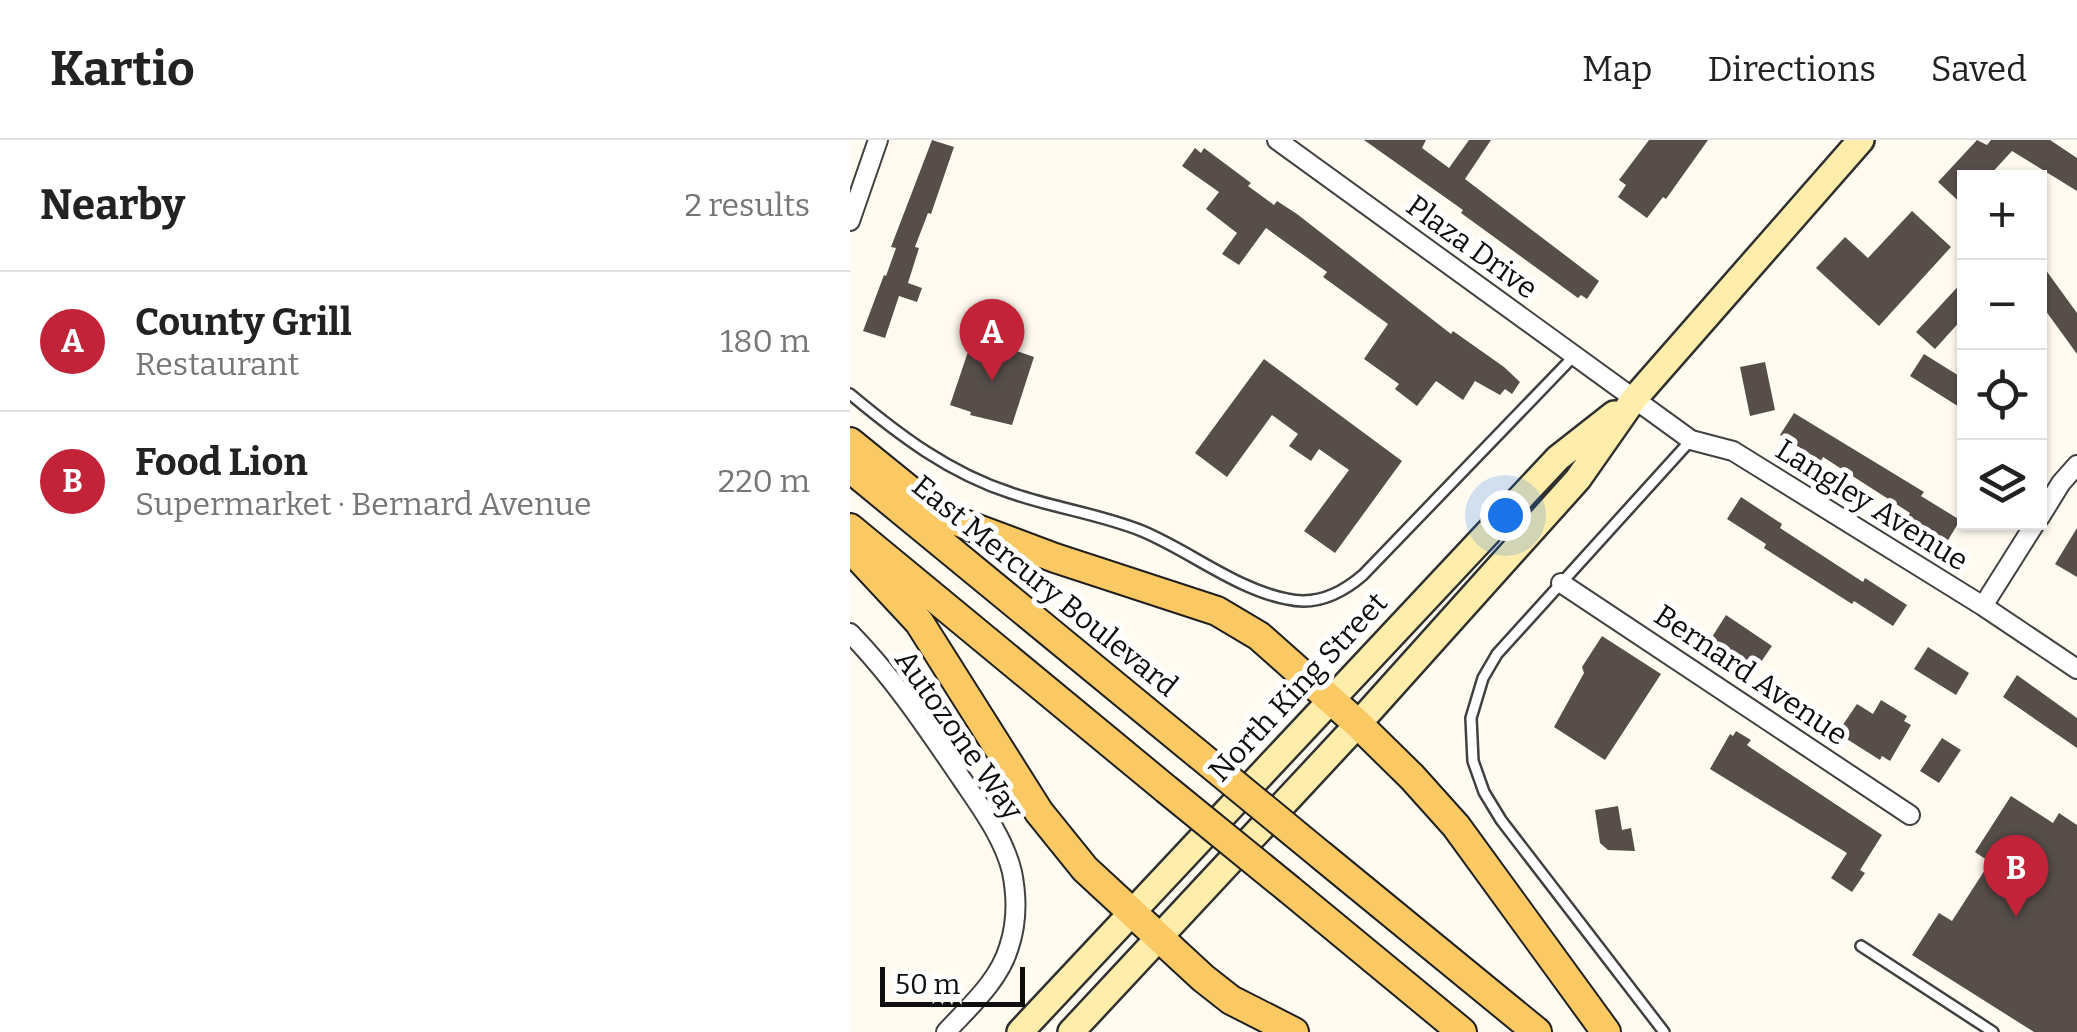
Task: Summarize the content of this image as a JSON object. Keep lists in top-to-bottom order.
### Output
{
  "streets": {
    "main road": ["East Mercury Boulevard", "North King Street"],
    "street": [
      "Plaza Drive",
      "Langley Avenue",
      "Bernard Avenue",
      "Autozone Way"
    ]
  },
  "crossings": [
    ["Plaza Drive", "Langley Avenue"],
    ["Plaza Drive", "North King Street"],
    ["Langley Avenue", "North King Street"]
  ],
  "scale_bar": "50 m",
  "page": {
    "header": "Kartio",
    "nav": ["Map", "Directions", "Saved"],
    "heading": ["Nearby", "2 results"],
    "map_buttons": ["+", "−"],
    "list": [
      {
        "mark": "A",
        "name": "County Grill",
        "note": "Restaurant",
        "value": "180 m"
      },
      {
        "mark": "B",
        "name": "Food Lion",
        "note": "Supermarket · Bernard Avenue",
        "value": "220 m"
      }
    ],
    "pins": ["A", "B"],
    "scale": "50 m"
  }
}
